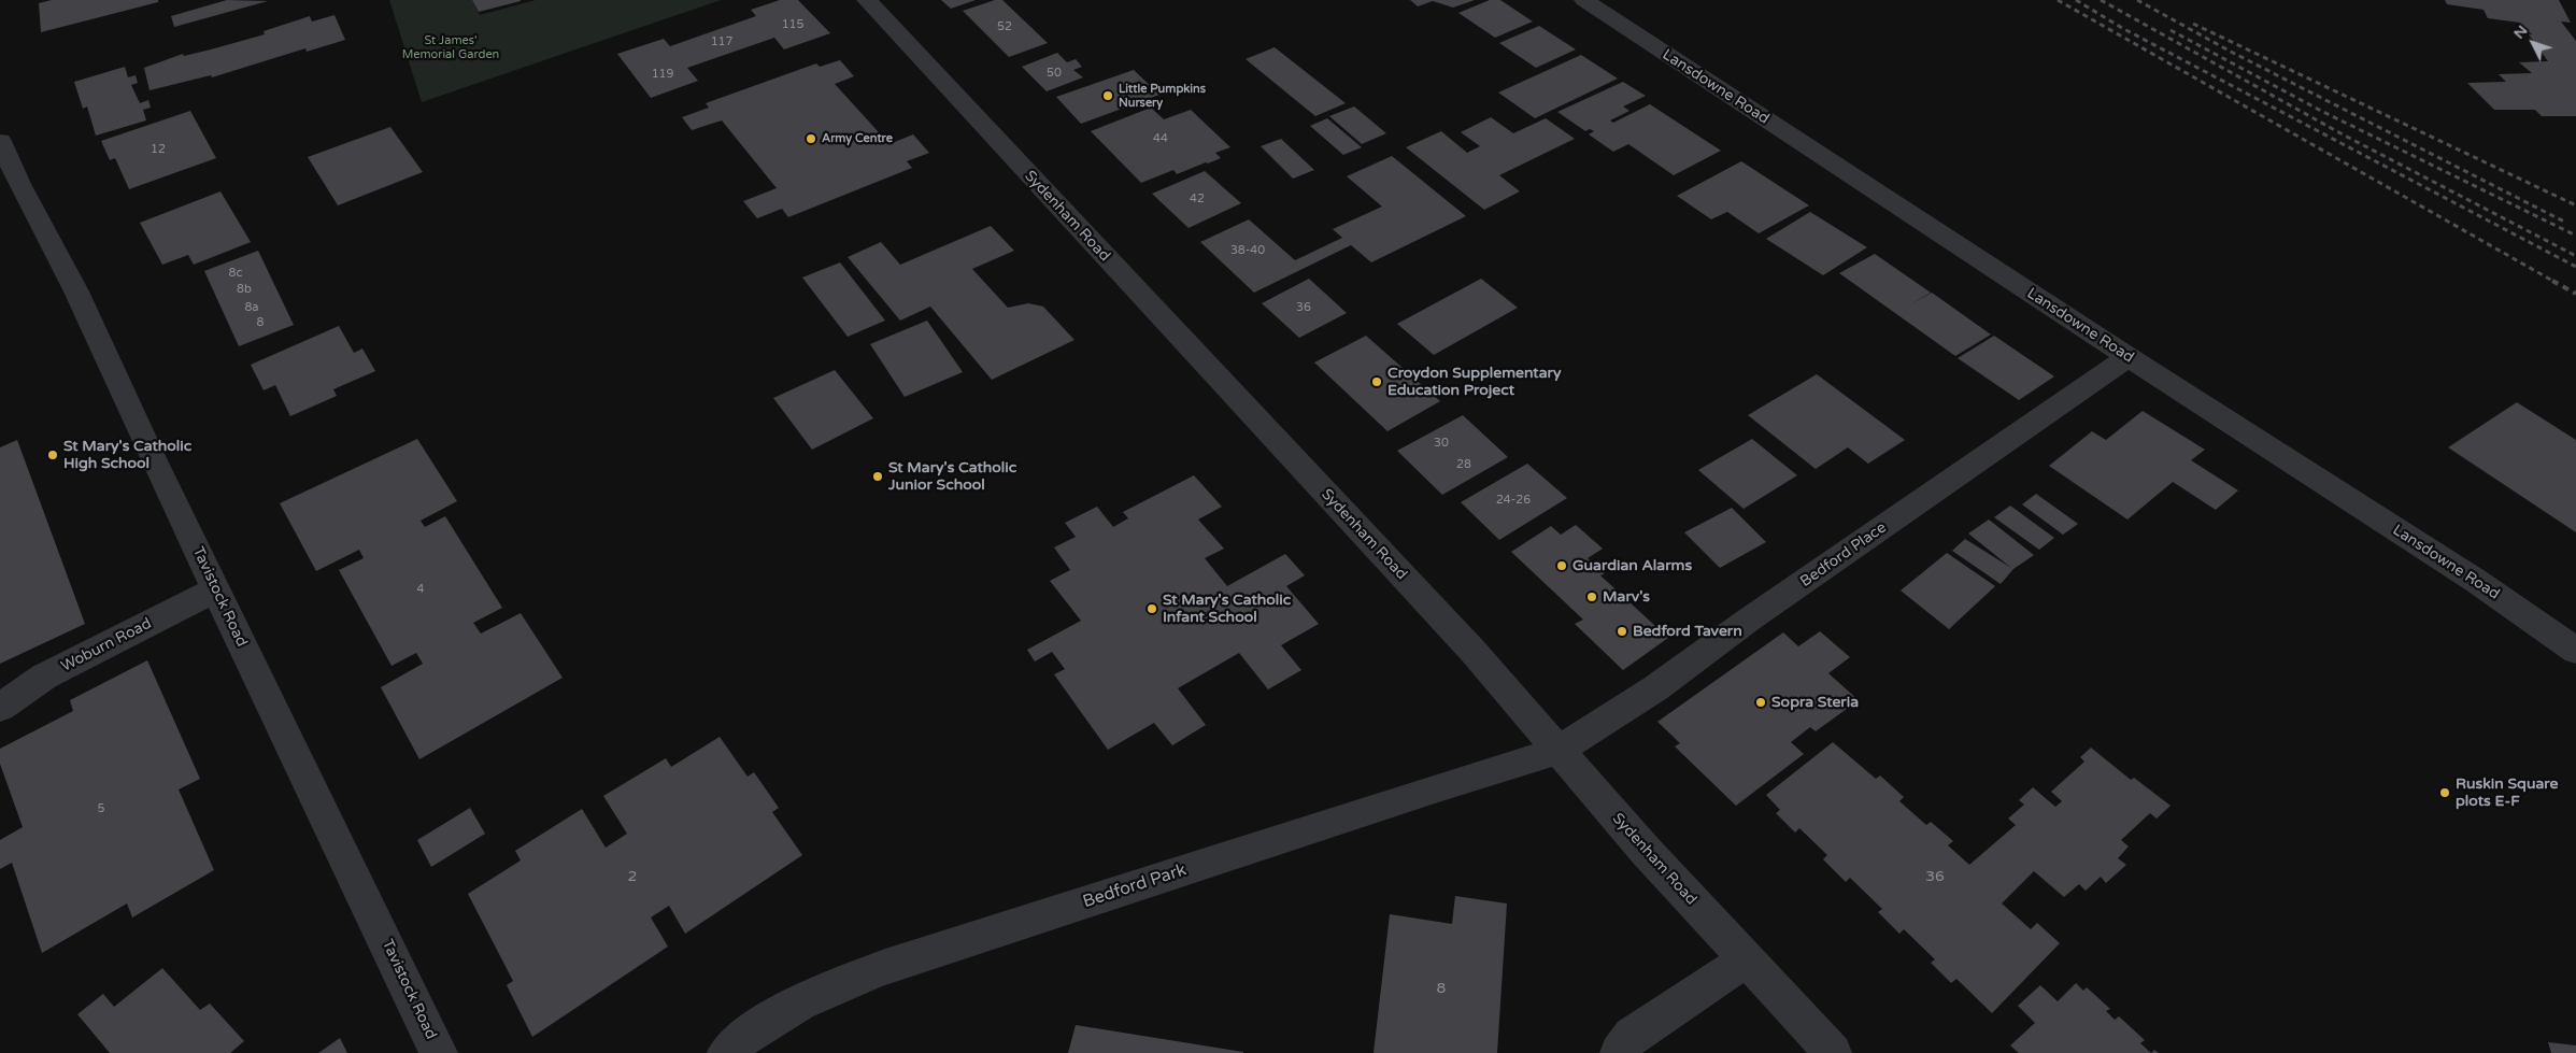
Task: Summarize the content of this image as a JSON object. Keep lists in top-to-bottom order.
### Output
{
  "streets": {
    "street": [
      "Lansdowne Road",
      "Sydenham Road",
      "Bedford Place",
      "Tavistock Road",
      "Woburn Road",
      "Bedford Park"
    ]
  },
  "crossings": [
    ["Lansdowne Road", "Bedford Place"],
    ["Sydenham Road", "Bedford Place"],
    ["Sydenham Road", "Bedford Park"],
    ["Bedford Place", "Bedford Park"],
    ["Tavistock Road", "Woburn Road"]
  ],
  "parks": ["St James' Memorial Garden"],
  "places": [
    "Little Pumpkins Nursery",
    "Army Centre",
    "Croydon Supplementary Education Project",
    "St Mary's Catholic High School",
    "St Mary's Catholic Junior School",
    "Guardian Alarms",
    "Marv's",
    "St Mary's Catholic Infant School",
    "Bedford Tavern",
    "Sopra Steria",
    "Ruskin Square plots E-F"
  ],
  "house_numbers": [
    "115",
    "52",
    "117",
    "50",
    "119",
    "44",
    "12",
    "42",
    "38-40",
    "8c",
    "8b",
    "8a",
    "36",
    "8",
    "30",
    "28",
    "24-26",
    "4",
    "5",
    "2",
    "36",
    "8"
  ],
  "north": "top left"
}
